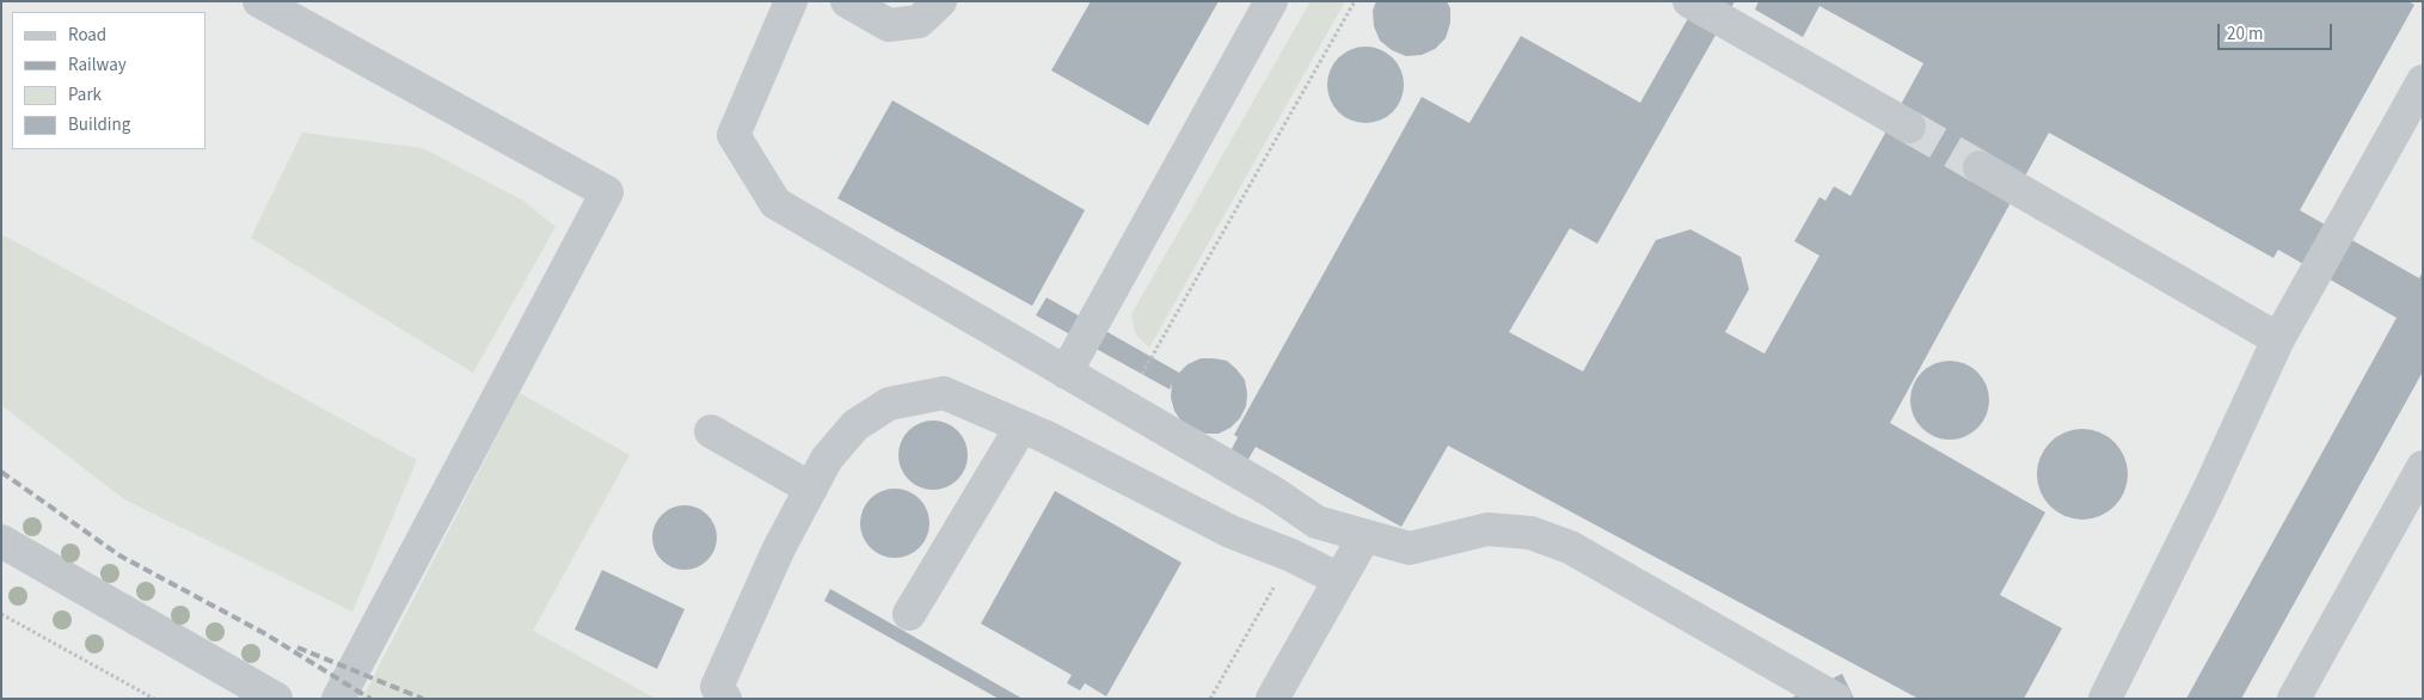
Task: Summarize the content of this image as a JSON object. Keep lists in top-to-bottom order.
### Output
{
  "legend": [
    "Road",
    "Railway",
    "Park",
    "Building"
  ],
  "scale_bar": "20 m"
}
